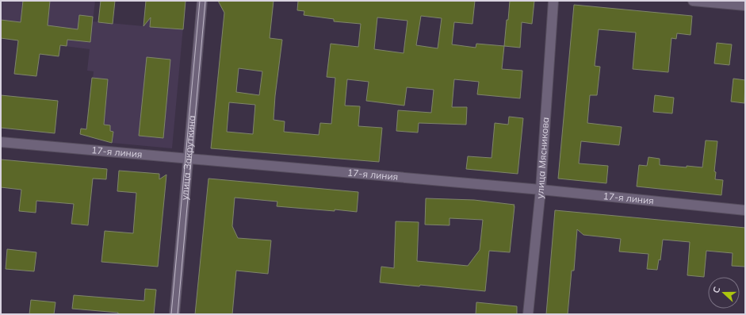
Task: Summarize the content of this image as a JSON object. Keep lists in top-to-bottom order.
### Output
{
  "streets": {
    "street": ["17-я линия", "улица Закруткина", "улица Мясникова"]
  },
  "crossings": [
    ["17-я линия", "улица Закруткина"],
    ["17-я линия", "улица Мясникова"]
  ],
  "north": "left"
}
